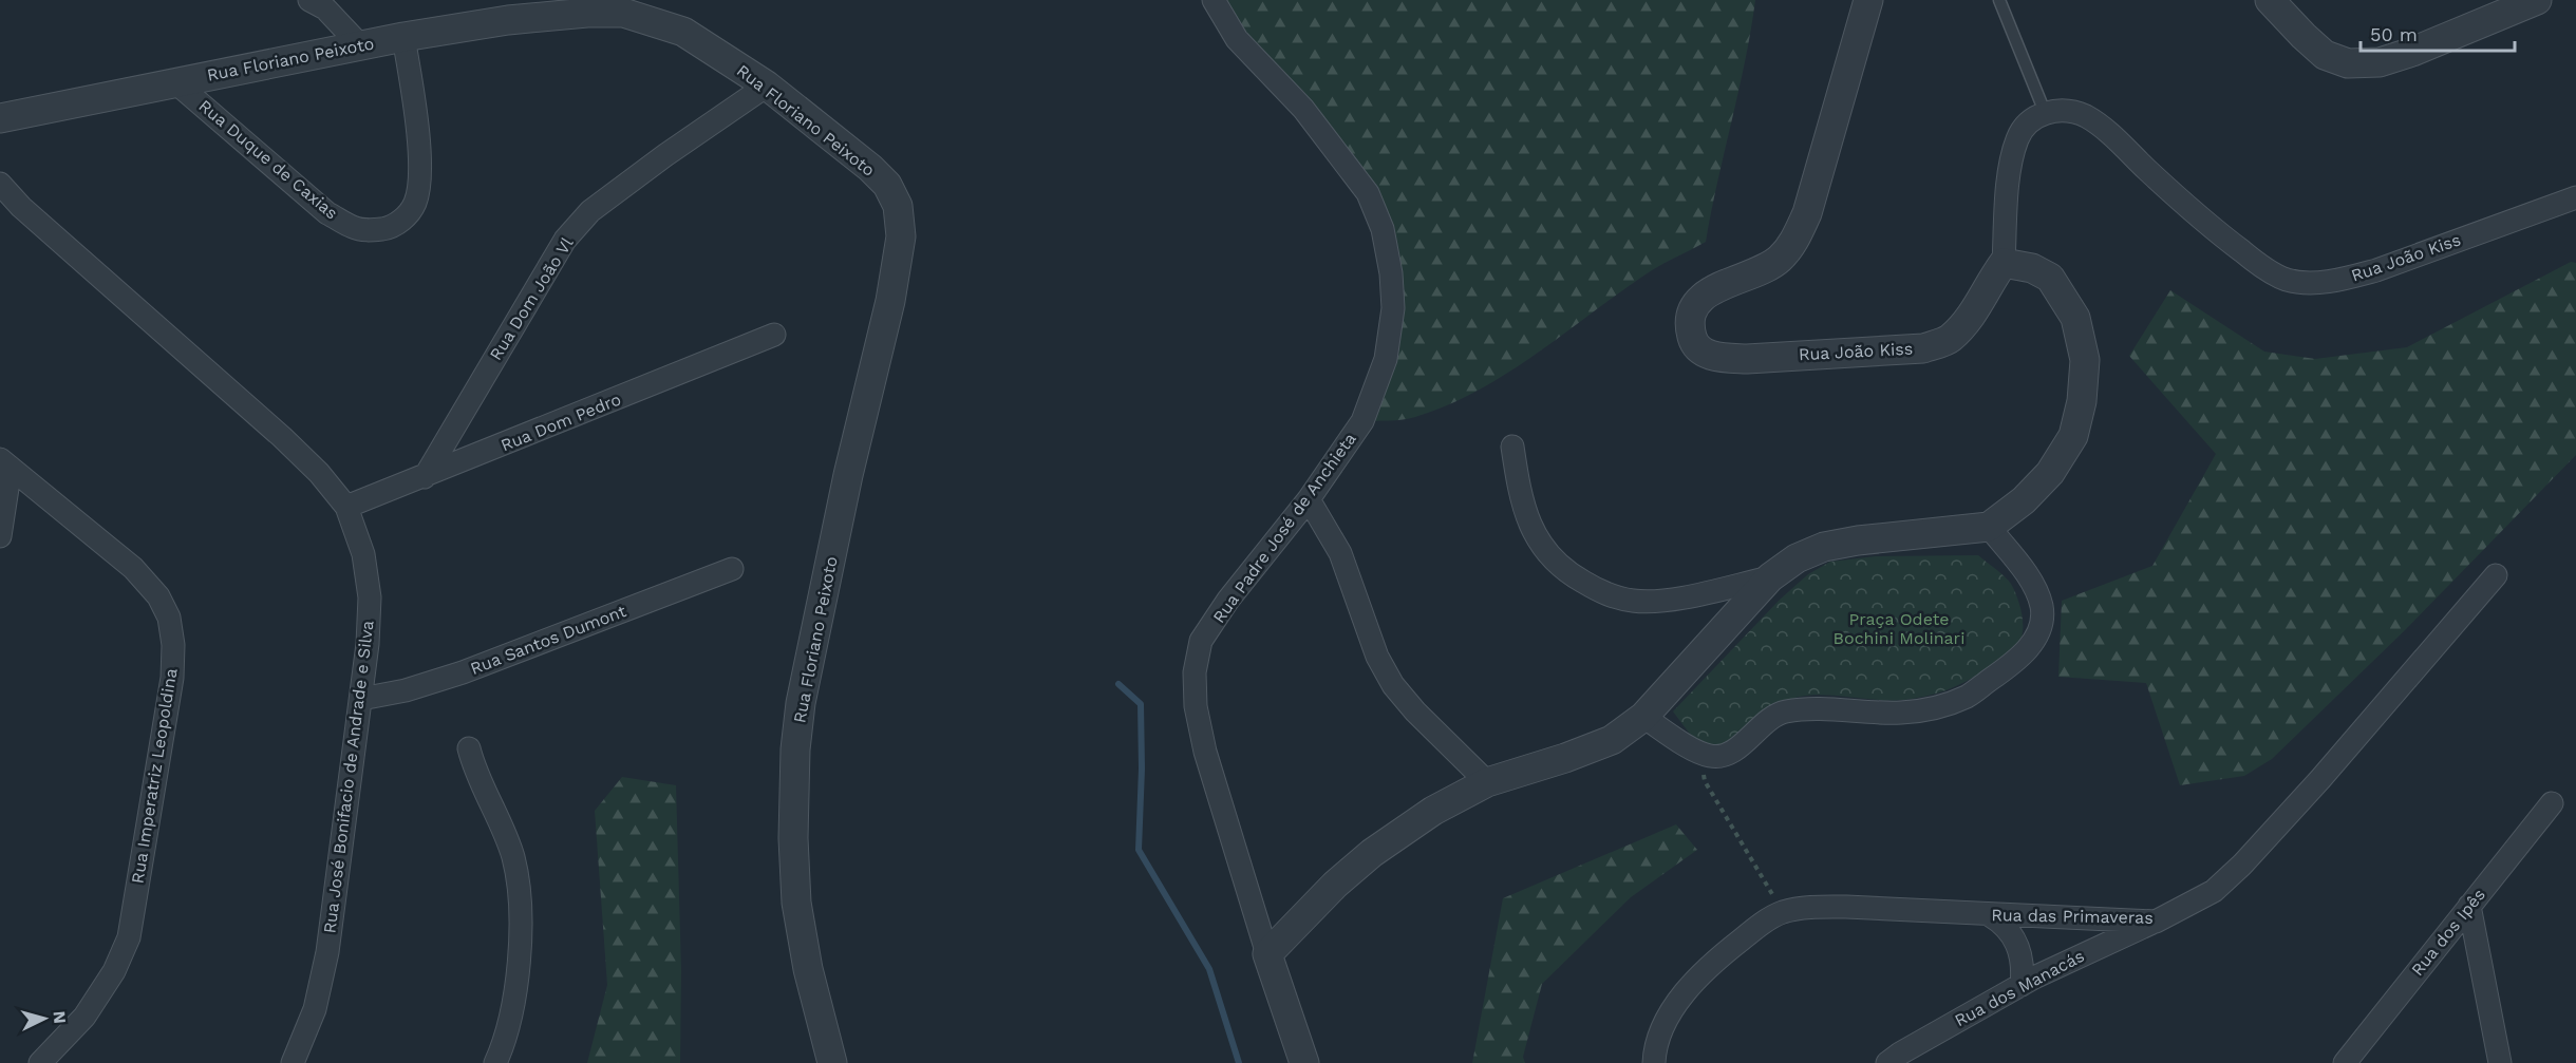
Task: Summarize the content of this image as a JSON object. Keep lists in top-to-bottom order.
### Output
{
  "streets": {
    "street": [
      "Rua Floriano Peixoto",
      "Rua Duque de Caxias",
      "Rua João Kiss",
      "Rua Dom João Vl",
      "Rua Dom Pedro",
      "Rua Padre José de Anchieta",
      "Rua Santos Dumont",
      "Rua Imperatriz Leopoldina",
      "Rua José Bonifacio de Andrade e Silva",
      "Rua das Primaveras",
      "Rua dos Ipês",
      "Rua dos Manacás"
    ]
  },
  "crossings": [
    ["Rua Floriano Peixoto", "Rua Duque de Caxias"],
    ["Rua Floriano Peixoto", "Rua Dom João Vl"],
    ["Rua Dom João Vl", "Rua Dom Pedro"],
    ["Rua Dom Pedro", "Rua José Bonifacio de Andrade e Silva"],
    ["Rua Santos Dumont", "Rua José Bonifacio de Andrade e Silva"],
    ["Rua das Primaveras", "Rua dos Manacás"]
  ],
  "parks": ["Praça Odete Bochini Molinari"],
  "scale_bar": "50 m",
  "north": "right"
}
